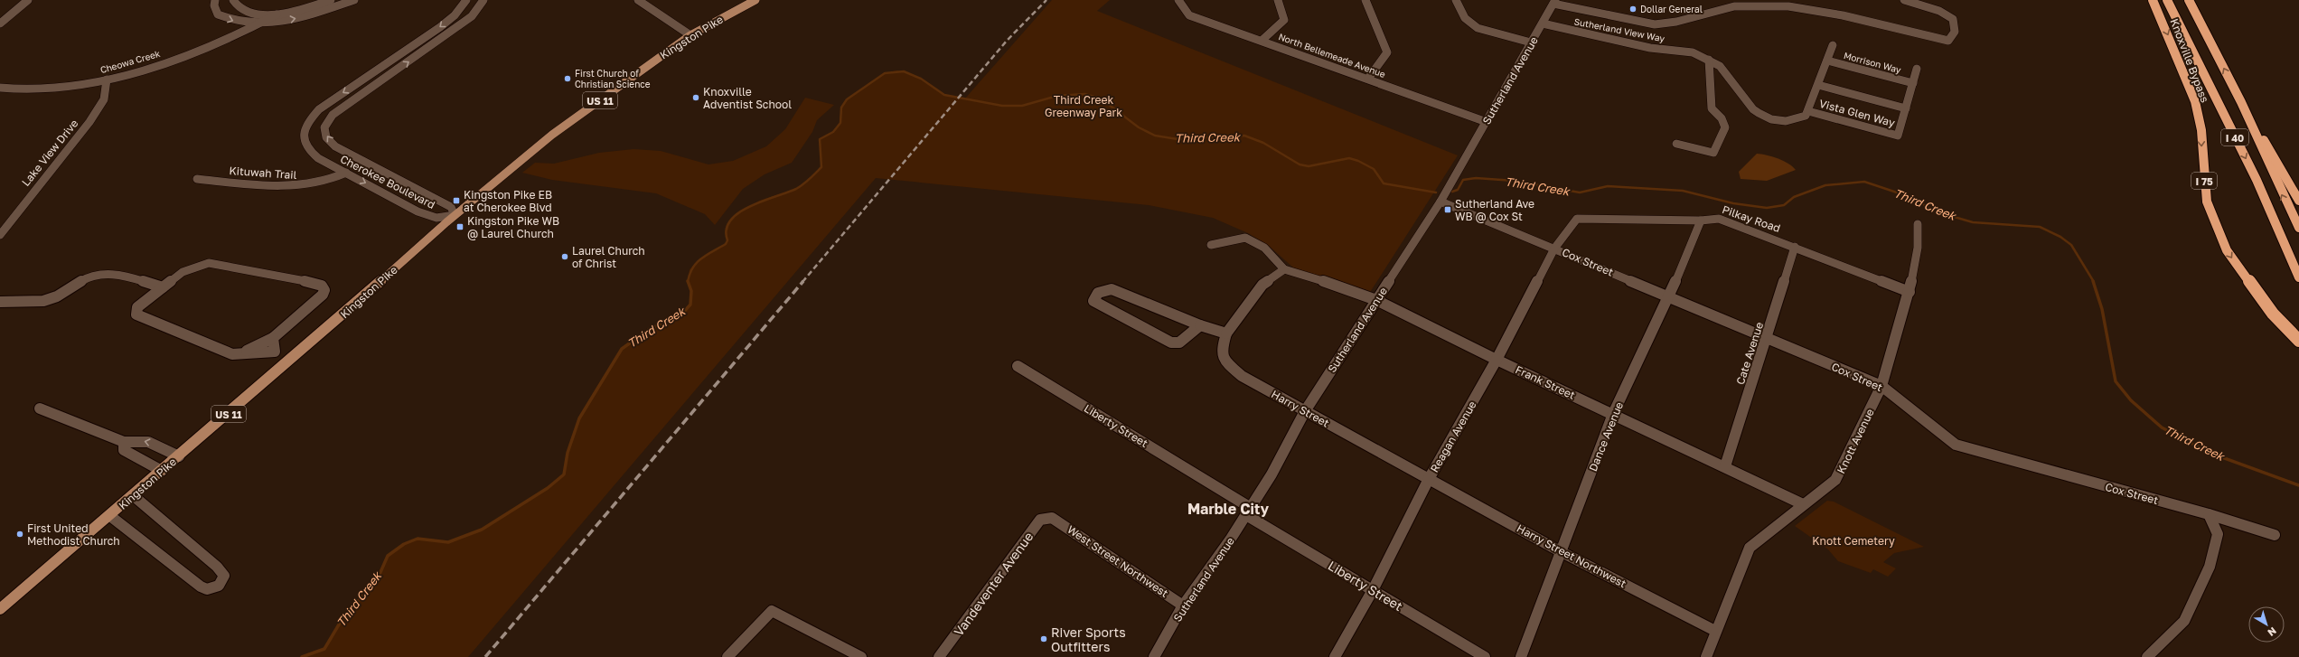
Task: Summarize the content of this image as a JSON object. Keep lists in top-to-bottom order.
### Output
{
  "streets": {
    "highway": ["Knoxville Bypass", "I 40", "I 75"],
    "main road": ["Kingston Pike", "US 11"],
    "street": [
      "Sutherland View Way",
      "North Bellemeade Avenue",
      "Cheowa Creek",
      "Morrison Way",
      "Sutherland Avenue",
      "Vista Glen Way",
      "Lake View Drive",
      "Kituwah Trail",
      "Cherokee Boulevard",
      "Pilkay Road",
      "Cox Street",
      "Cate Avenue",
      "Frank Street",
      "Harry Street",
      "Liberty Street",
      "Reagan Avenue",
      "Dance Avenue",
      "Knott Avenue",
      "Harry Street Northwest",
      "West Street Northwest",
      "Vandeventer Avenue"
    ]
  },
  "crossings": [
    ["Sutherland View Way", "Sutherland Avenue"],
    ["Sutherland View Way", "Vista Glen Way"],
    ["Kingston Pike", "Cherokee Boulevard"],
    ["North Bellemeade Avenue", "Sutherland Avenue"],
    ["Cheowa Creek", "Lake View Drive"],
    ["Morrison Way", "Vista Glen Way"],
    ["Sutherland Avenue", "Cox Street"],
    ["Sutherland Avenue", "Frank Street"],
    ["Sutherland Avenue", "Harry Street"],
    ["Sutherland Avenue", "Liberty Street"],
    ["Sutherland Avenue", "West Street Northwest"],
    ["Kituwah Trail", "Cherokee Boulevard"],
    ["Pilkay Road", "Cate Avenue"],
    ["Pilkay Road", "Reagan Avenue"],
    ["Pilkay Road", "Dance Avenue"],
    ["Pilkay Road", "Knott Avenue"],
    ["Cox Street", "Cate Avenue"],
    ["Cox Street", "Reagan Avenue"],
    ["Cox Street", "Dance Avenue"],
    ["Cox Street", "Knott Avenue"],
    ["Cate Avenue", "Frank Street"],
    ["Frank Street", "Reagan Avenue"],
    ["Frank Street", "Dance Avenue"],
    ["Frank Street", "Knott Avenue"],
    ["Harry Street", "Reagan Avenue"],
    ["Harry Street", "Harry Street Northwest"],
    ["Liberty Street", "Reagan Avenue"],
    ["Reagan Avenue", "Harry Street Northwest"],
    ["Dance Avenue", "Harry Street Northwest"],
    ["Knott Avenue", "Harry Street Northwest"],
    ["West Street Northwest", "Vandeventer Avenue"]
  ],
  "districts": ["Marble City"],
  "water": ["Third Creek"],
  "parks": ["Third Creek Greenway Park", "Knott Cemetery"],
  "places": {
    "other": [
      "Dollar General",
      "First Church of Christian Science",
      "Knoxville Adventist School",
      "Laurel Church of Christ",
      "First United Methodist Church",
      "River Sports Outfitters"
    ],
    "transit": ["Kingston Pike EB at Cherokee Blvd", "Sutherland Ave WB @ Cox St", "Kingston Pike WB @ Laurel Church"]
  },
  "north": "bottom right"
}
